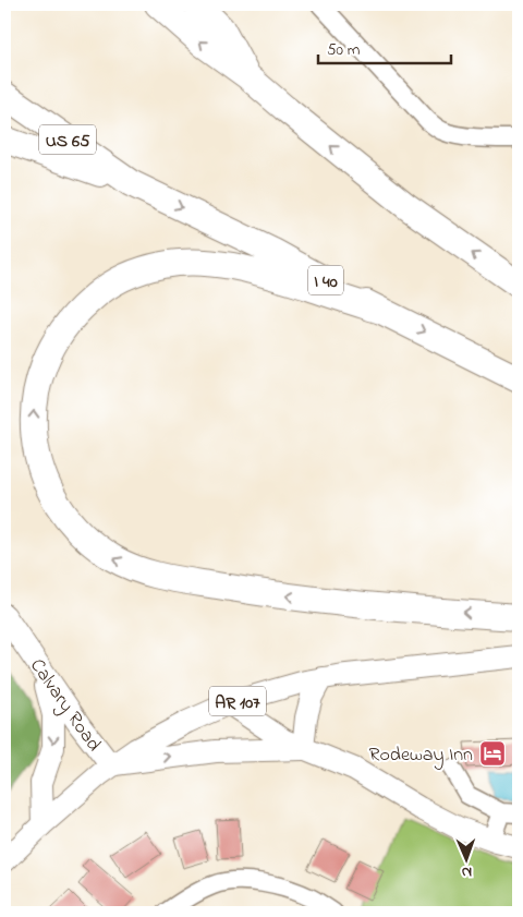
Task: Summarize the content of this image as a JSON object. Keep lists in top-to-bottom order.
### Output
{
  "streets": {
    "highway": ["US 65", "I 40"],
    "main road": ["AR 107", "Calvary Road"]
  },
  "crossings": [
    ["US 65", "I 40"],
    ["AR 107", "Calvary Road"]
  ],
  "places": {
    "hotel": ["Rodeway Inn"]
  },
  "scale_bar": "50 m",
  "north": "bottom"
}
